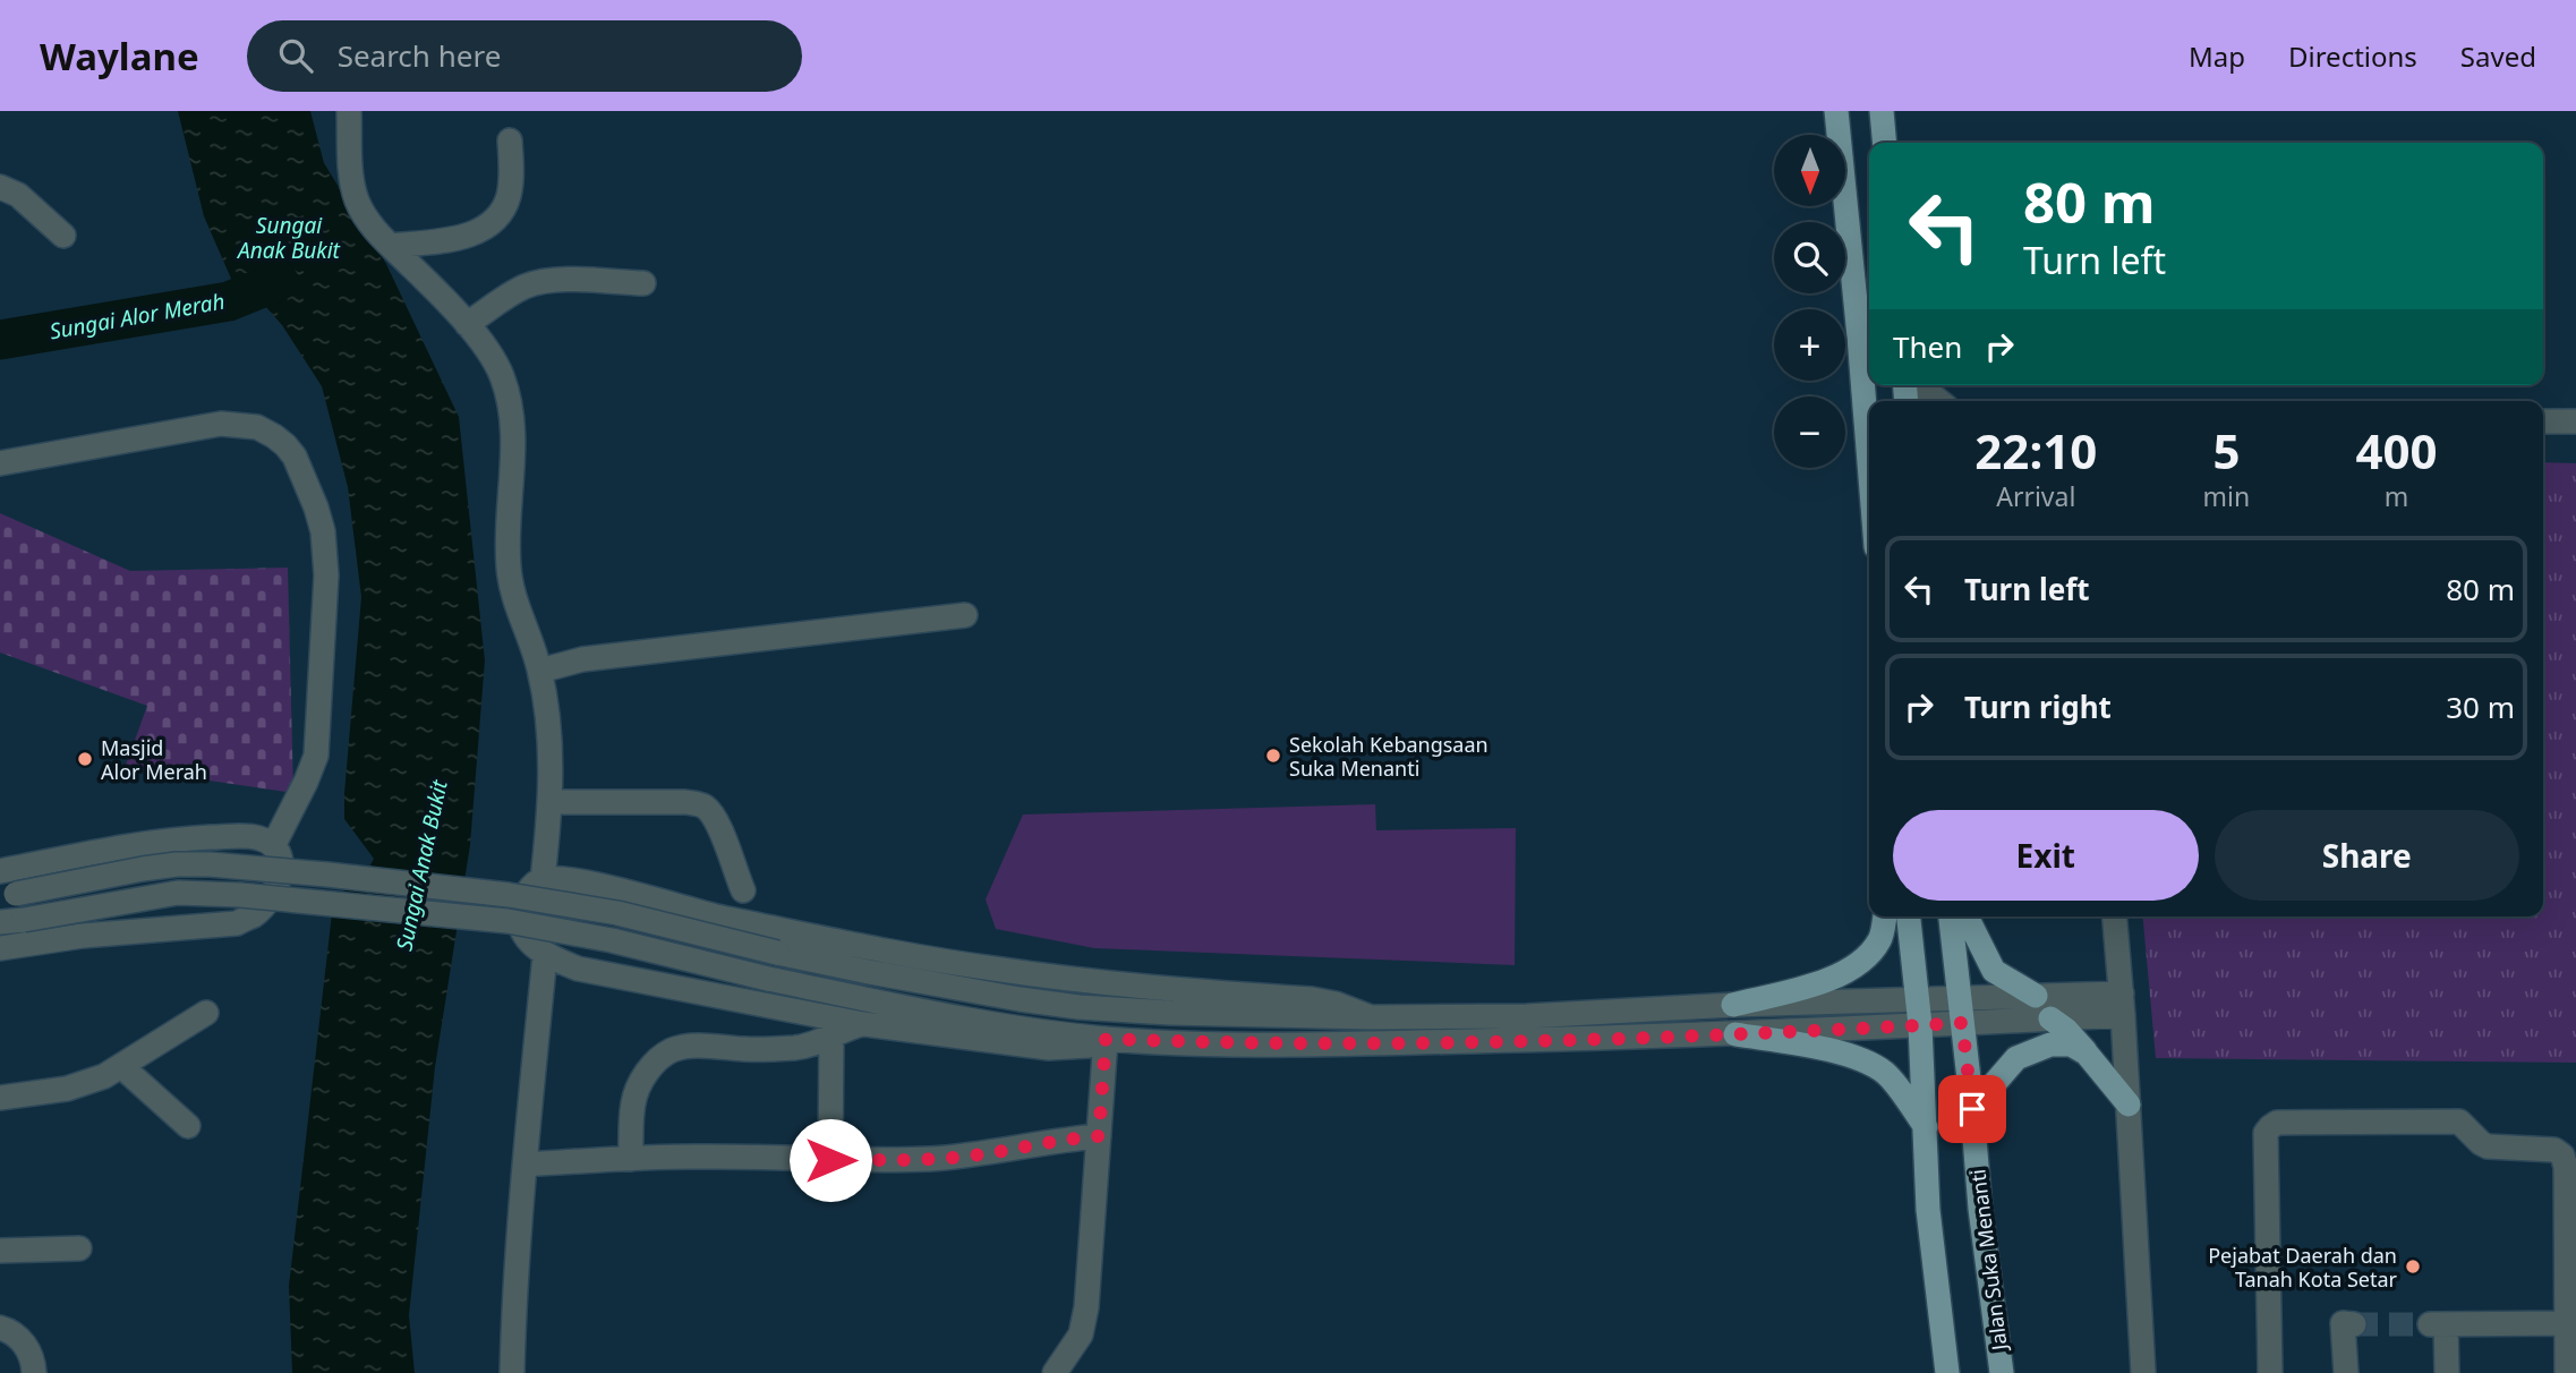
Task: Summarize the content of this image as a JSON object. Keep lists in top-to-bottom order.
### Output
{
  "streets": {
    "main road": ["Jalan Suka Menanti"]
  },
  "water": ["Sungai Anak Bukit", "Sungai Alor Merah"],
  "places": ["Sekolah Kebangsaan Suka Menanti", "Masjid Alor Merah", "Pejabat Daerah dan Tanah Kota Setar"],
  "north": "bottom",
  "page": {
    "header": "Waylane",
    "search": "Search here",
    "nav": ["Map", "Directions", "Saved"],
    "map_buttons": ["+", "−"],
    "turn": ["80 m", "Turn left"],
    "then": "Then",
    "eta": [
      "22:10",
      "Arrival",
      "5",
      "min",
      "400",
      "m"
    ],
    "list": [
      {
        "name": "Turn left",
        "value": "80 m"
      },
      {
        "name": "Turn right",
        "value": "30 m"
      }
    ],
    "buttons": ["Exit", "Share"]
  }
}
